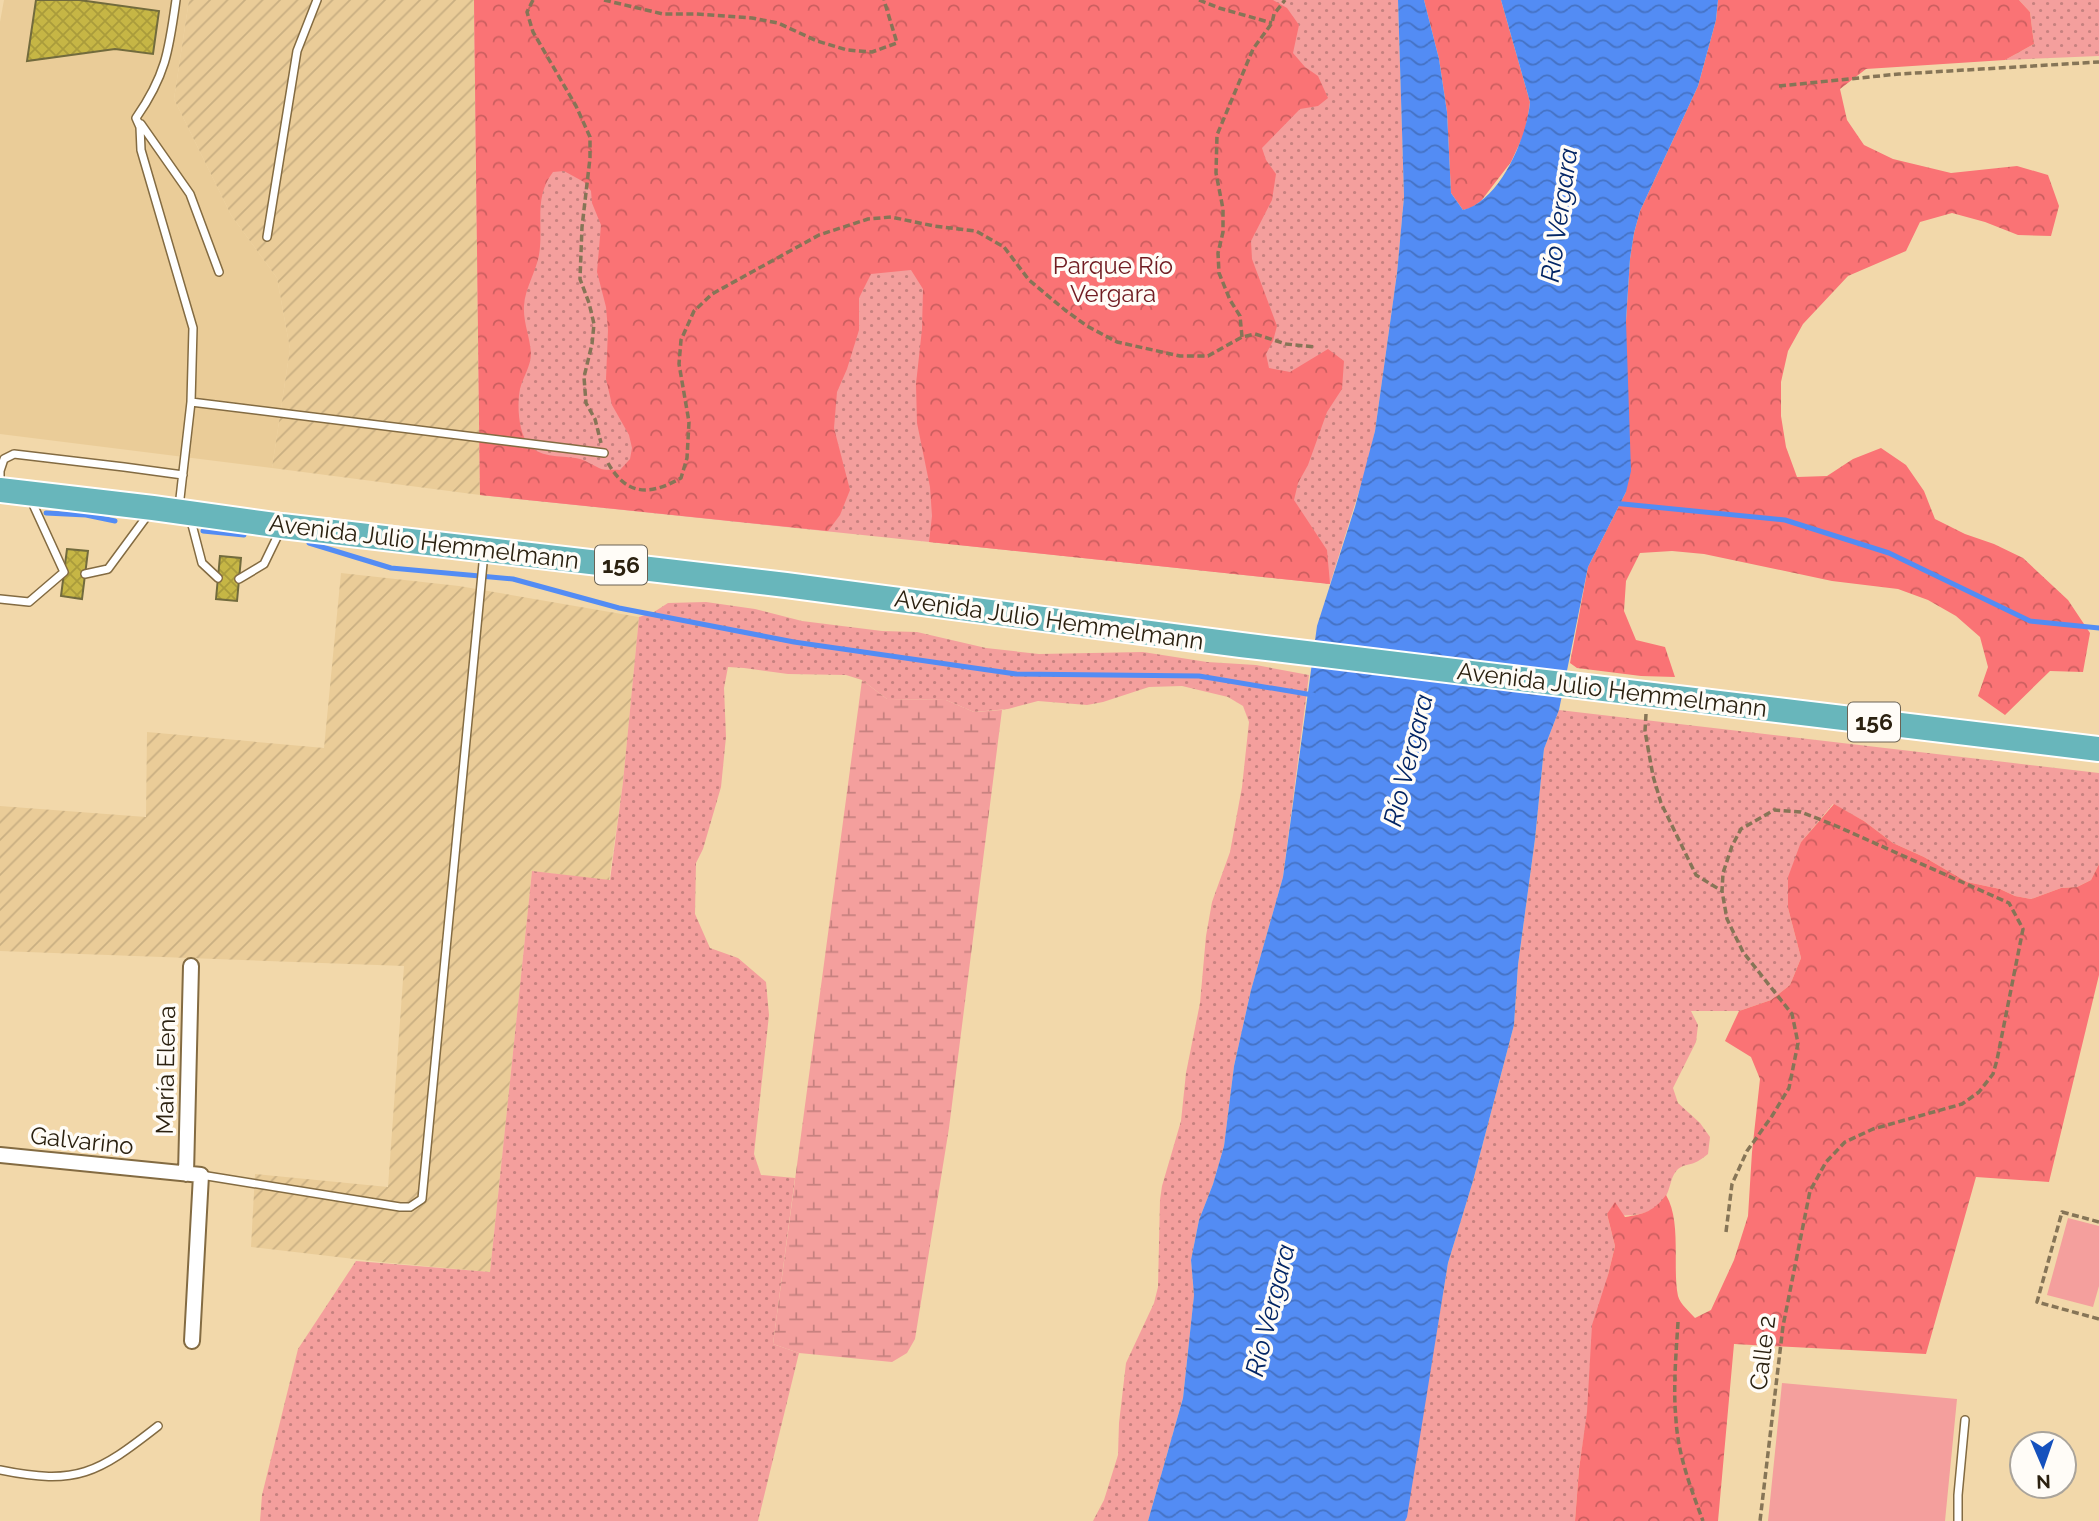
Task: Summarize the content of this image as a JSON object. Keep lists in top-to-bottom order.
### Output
{
  "streets": {
    "highway": ["Avenida Julio Hemmelmann", "156"],
    "street": ["María Elena", "Galvarino"],
    "path": ["Calle 2"]
  },
  "crossings": [
    ["María Elena", "Galvarino"]
  ],
  "water": ["Río Vergara"],
  "parks": ["Parque Río Vergara"],
  "north": "bottom"
}
